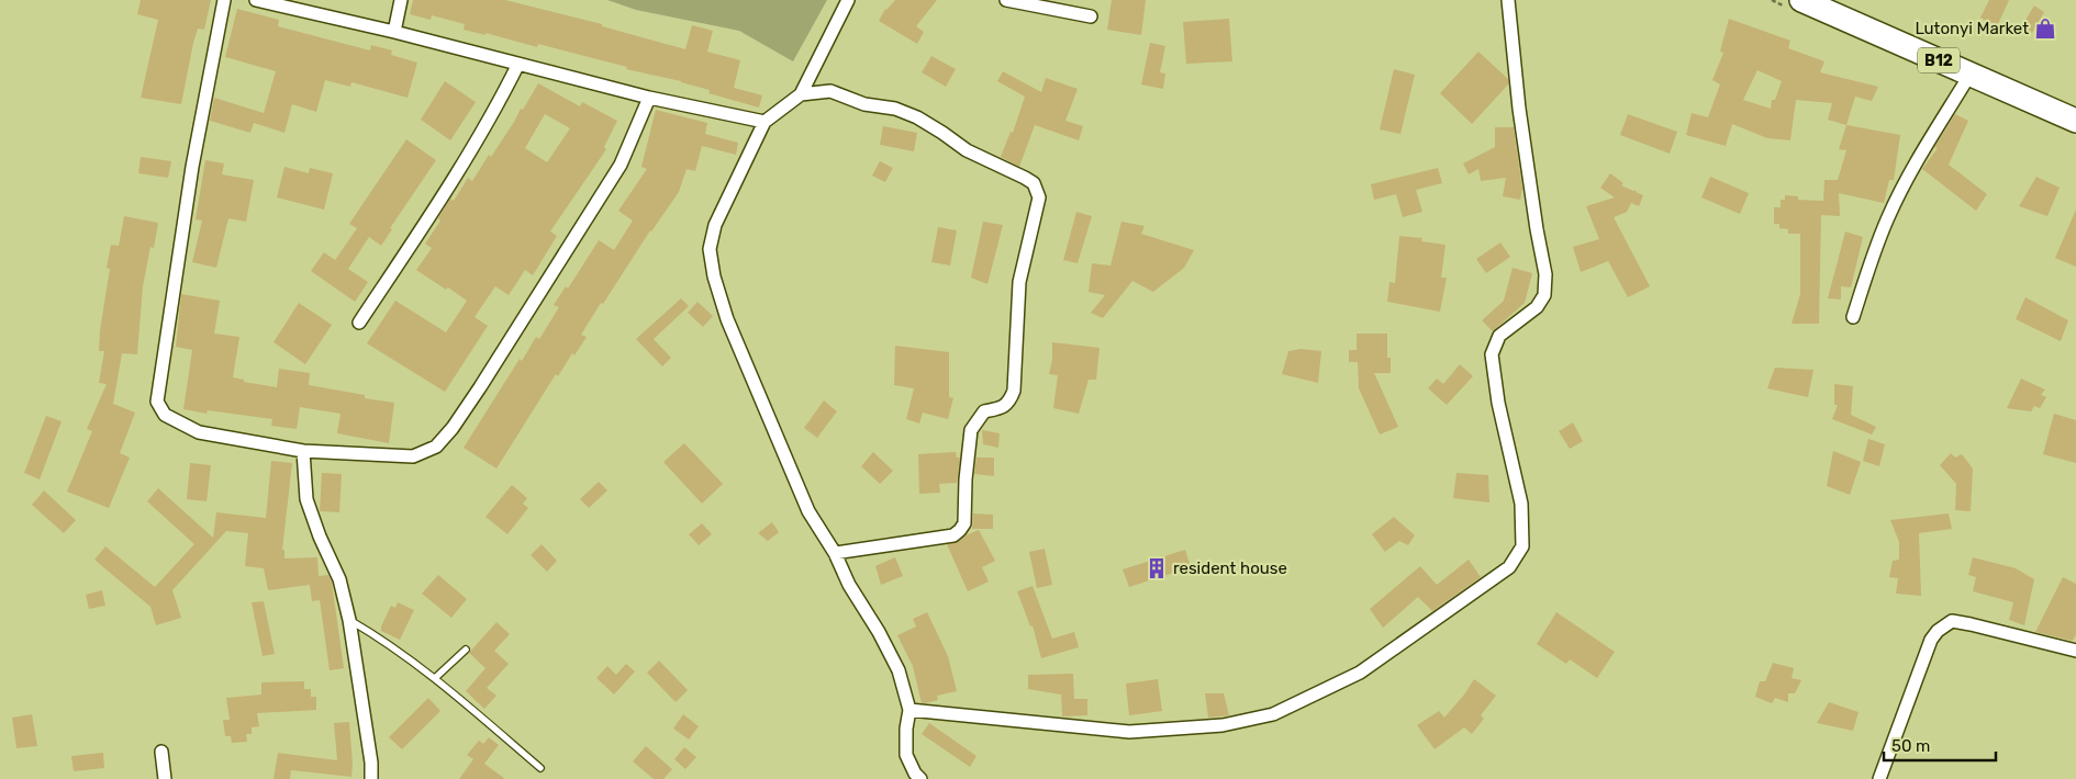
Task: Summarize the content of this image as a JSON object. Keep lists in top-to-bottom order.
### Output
{
  "streets": {
    "highway": ["B12"]
  },
  "places": {
    "shop": ["Lutonyi Market"],
    "building": ["resident house"]
  },
  "scale_bar": "50 m"
}
